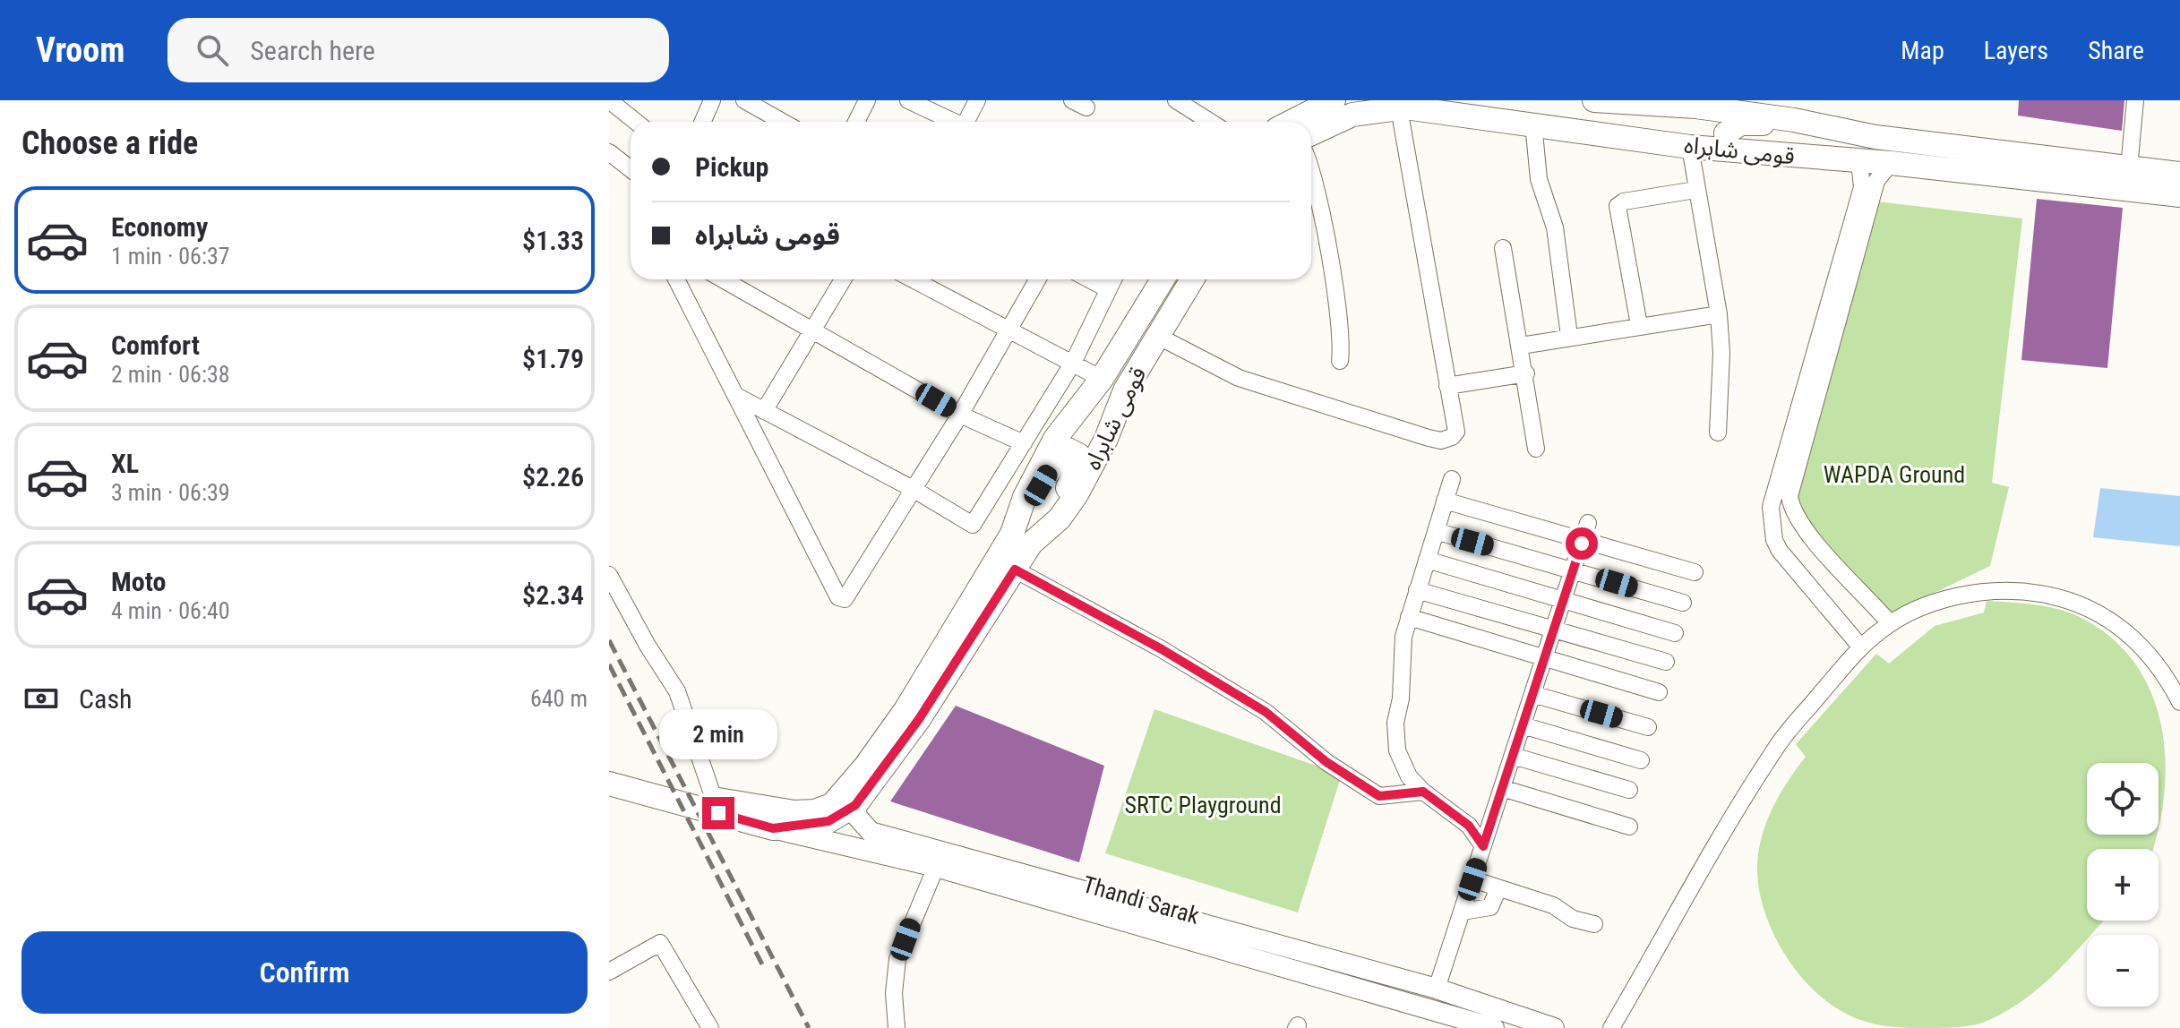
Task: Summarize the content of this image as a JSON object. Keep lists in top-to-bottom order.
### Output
{
  "streets": {
    "highway": ["قومی شاہراہ"],
    "main road": ["Thandi Sarak"]
  },
  "crossings": [
    ["قومی شاہراہ", "Thandi Sarak"]
  ],
  "parks": ["WAPDA Ground", "SRTC Playground"],
  "page": {
    "header": "Vroom",
    "search": "Search here",
    "nav": ["Map", "Layers", "Share"],
    "heading": "Choose a ride",
    "banner": ["Pickup", "قومی شاہراہ"],
    "list": [
      {
        "name": "Economy",
        "note": "1 min · 06:37",
        "value": "$1.33"
      },
      {
        "name": "Comfort",
        "note": "2 min · 06:38",
        "value": "$1.79"
      },
      {
        "name": "XL",
        "note": "3 min · 06:39",
        "value": "$2.26"
      },
      {
        "name": "Moto",
        "note": "4 min · 06:40",
        "value": "$2.34"
      }
    ],
    "pay": ["Cash", "640 m"],
    "bubble": "2 min",
    "map_buttons": ["+", "−"],
    "buttons": "Confirm"
  }
}
